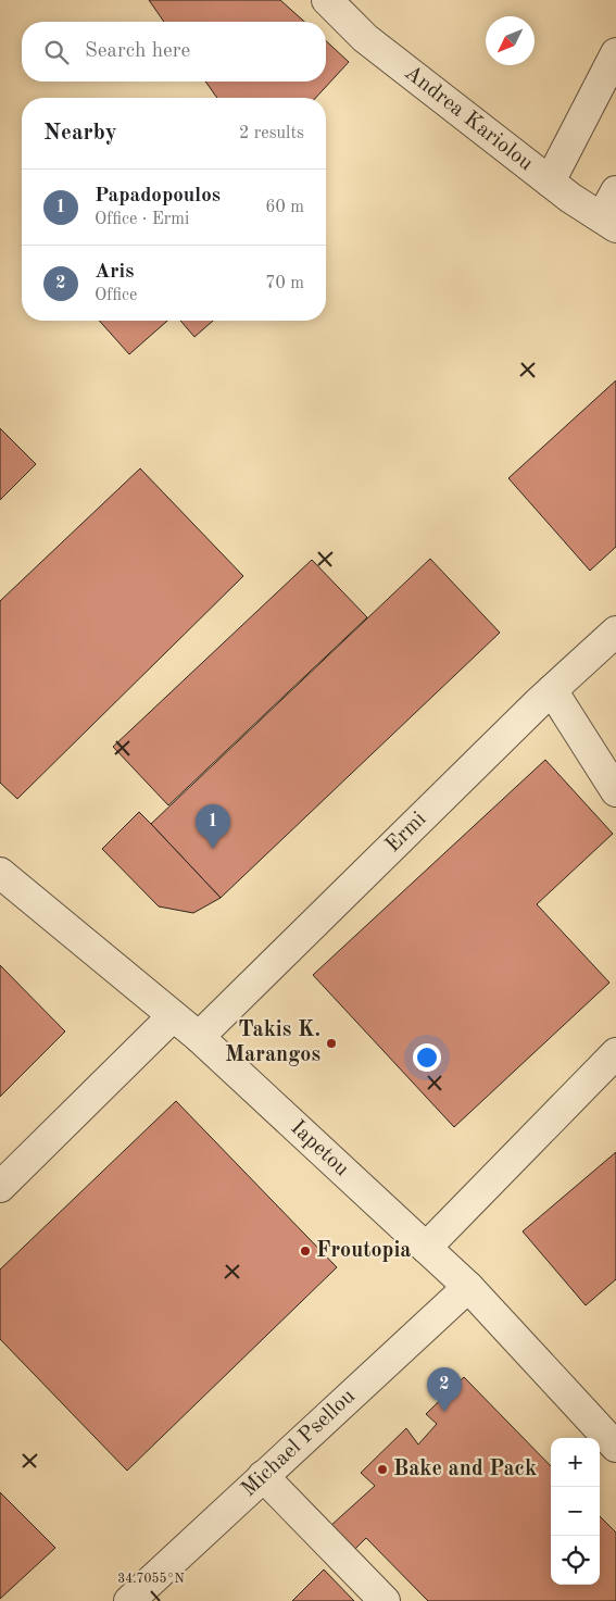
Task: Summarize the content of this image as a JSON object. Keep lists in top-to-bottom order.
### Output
{
  "streets": {
    "street": [
      "Andrea Kariolou",
      "Ermi",
      "Iapetou",
      "Michael Psellou"
    ]
  },
  "crossings": [
    ["Ermi", "Iapetou"],
    ["Iapetou", "Michael Psellou"]
  ],
  "places": ["Takis K. Marangos", "Froutopia", "Bake and Pack"],
  "north": "bottom left",
  "page": {
    "search": "Search here",
    "heading": ["Nearby", "2 results"],
    "list": [
      {
        "mark": "1",
        "name": "Papadopoulos",
        "note": "Office · Ermi",
        "value": "60 m"
      },
      {
        "mark": "2",
        "name": "Aris",
        "note": "Office",
        "value": "70 m"
      }
    ],
    "pins": ["1", "2"],
    "map_buttons": ["+", "−"]
  },
  "coordinates": ["34.7055°N"]
}
